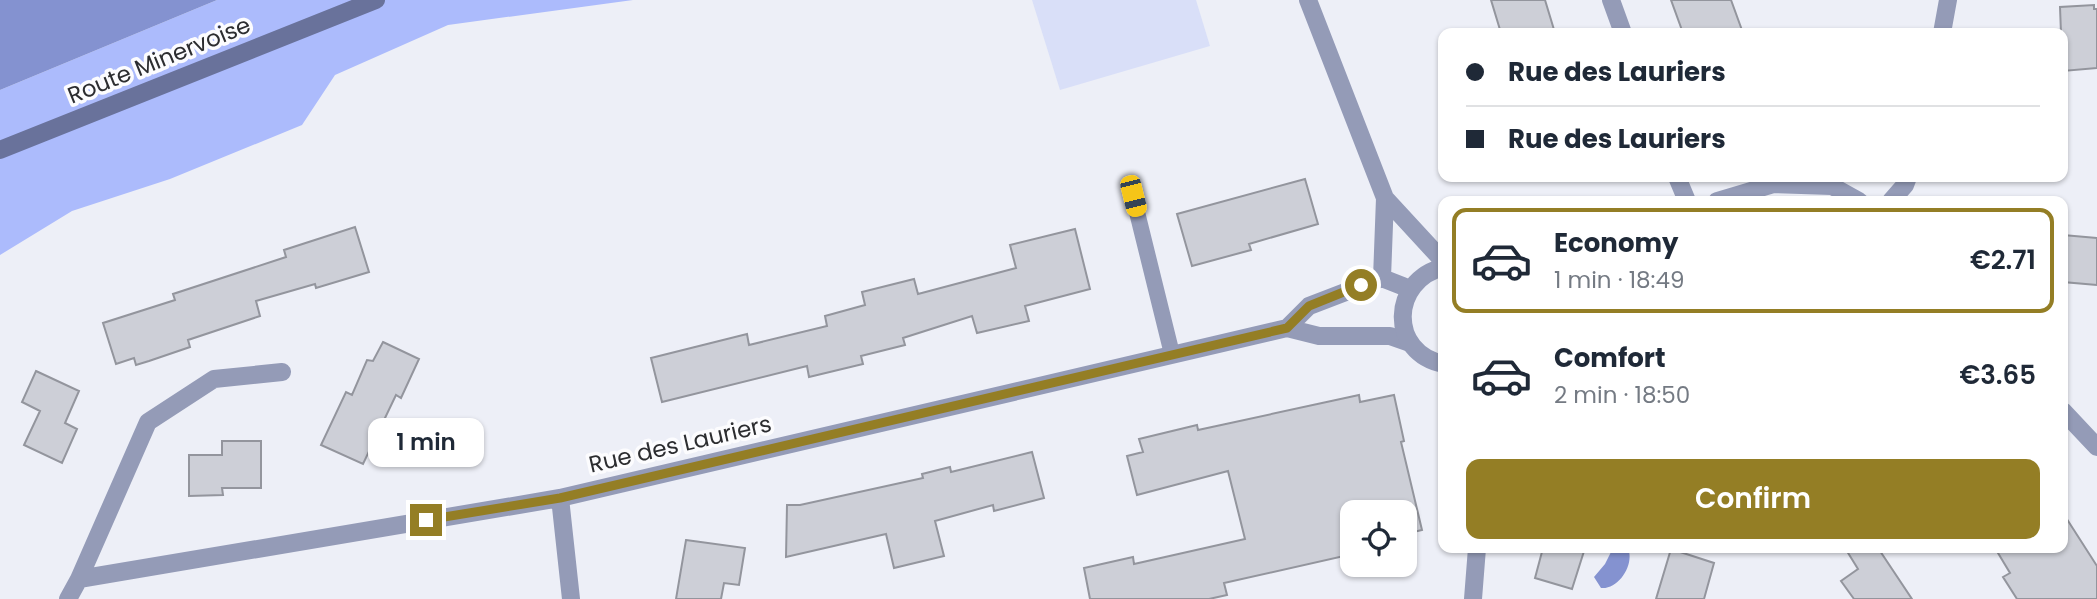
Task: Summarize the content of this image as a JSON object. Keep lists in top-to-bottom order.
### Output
{
  "streets": {
    "main road": ["Route Minervoise"],
    "street": ["Rue des Lauriers"]
  },
  "page": {
    "banner": ["Rue des Lauriers", "Rue des Lauriers"],
    "list": [
      {
        "name": "Economy",
        "note": "1 min · 18:49",
        "value": "€2.71"
      },
      {
        "name": "Comfort",
        "note": "2 min · 18:50",
        "value": "€3.65"
      }
    ],
    "bubble": "1 min",
    "buttons": "Confirm"
  }
}
